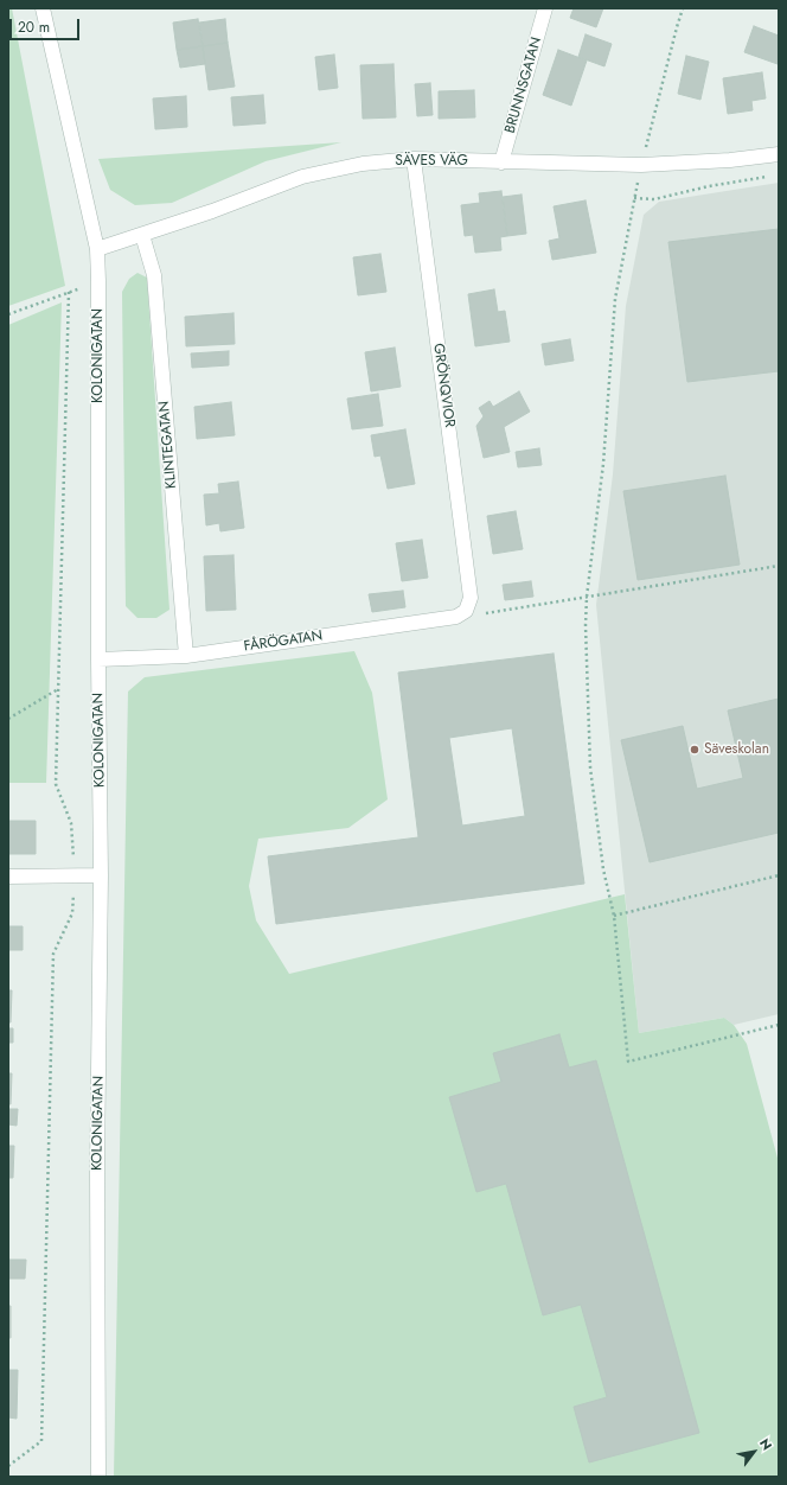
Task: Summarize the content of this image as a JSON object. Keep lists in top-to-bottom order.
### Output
{
  "streets": {
    "street": [
      "BRUNNSGATAN",
      "SÄVES VÄG",
      "KOLONIGATAN",
      "GRÖNQVIOR",
      "KLINTEGATAN",
      "FÅRÖGATAN"
    ]
  },
  "crossings": [
    ["BRUNNSGATAN", "SÄVES VÄG"],
    ["SÄVES VÄG", "KOLONIGATAN"],
    ["SÄVES VÄG", "GRÖNQVIOR"],
    ["SÄVES VÄG", "KLINTEGATAN"],
    ["KOLONIGATAN", "FÅRÖGATAN"],
    ["GRÖNQVIOR", "FÅRÖGATAN"],
    ["KLINTEGATAN", "FÅRÖGATAN"]
  ],
  "places": ["Säveskolan"],
  "scale_bar": "20 m",
  "north": "top right"
}
